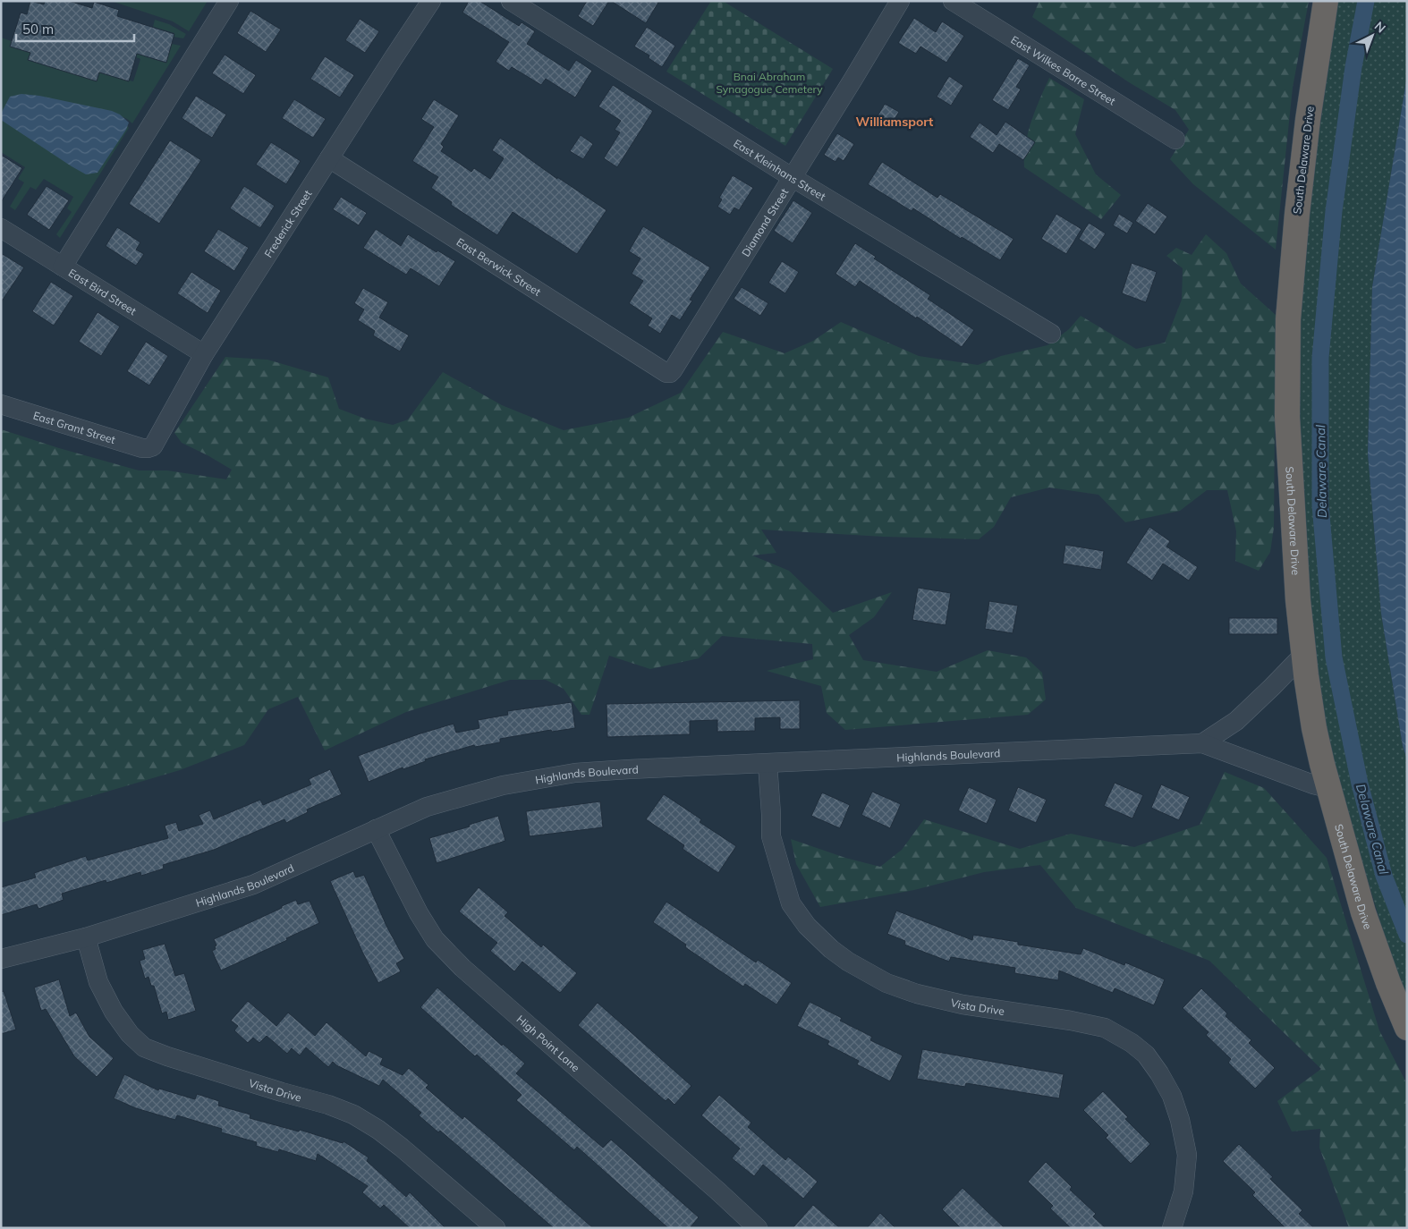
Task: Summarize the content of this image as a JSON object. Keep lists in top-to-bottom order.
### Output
{
  "streets": {
    "highway": ["South Delaware Drive"],
    "street": [
      "East Wilkes Barre Street",
      "East Kleinhans Street",
      "Diamond Street",
      "Frederick Street",
      "East Berwick Street",
      "East Bird Street",
      "East Grant Street",
      "Highlands Boulevard",
      "Vista Drive",
      "High Point Lane"
    ]
  },
  "crossings": [
    ["South Delaware Drive", "Highlands Boulevard"],
    ["East Kleinhans Street", "Diamond Street"],
    ["Diamond Street", "East Berwick Street"],
    ["Frederick Street", "East Berwick Street"],
    ["Frederick Street", "East Bird Street"],
    ["Frederick Street", "East Grant Street"],
    ["Highlands Boulevard", "Vista Drive"],
    ["Highlands Boulevard", "High Point Lane"]
  ],
  "districts": ["Williamsport"],
  "water": ["Delaware Canal"],
  "parks": ["Bnai Abraham Synagogue Cemetery"],
  "scale_bar": "50 m",
  "north": "top right"
}
